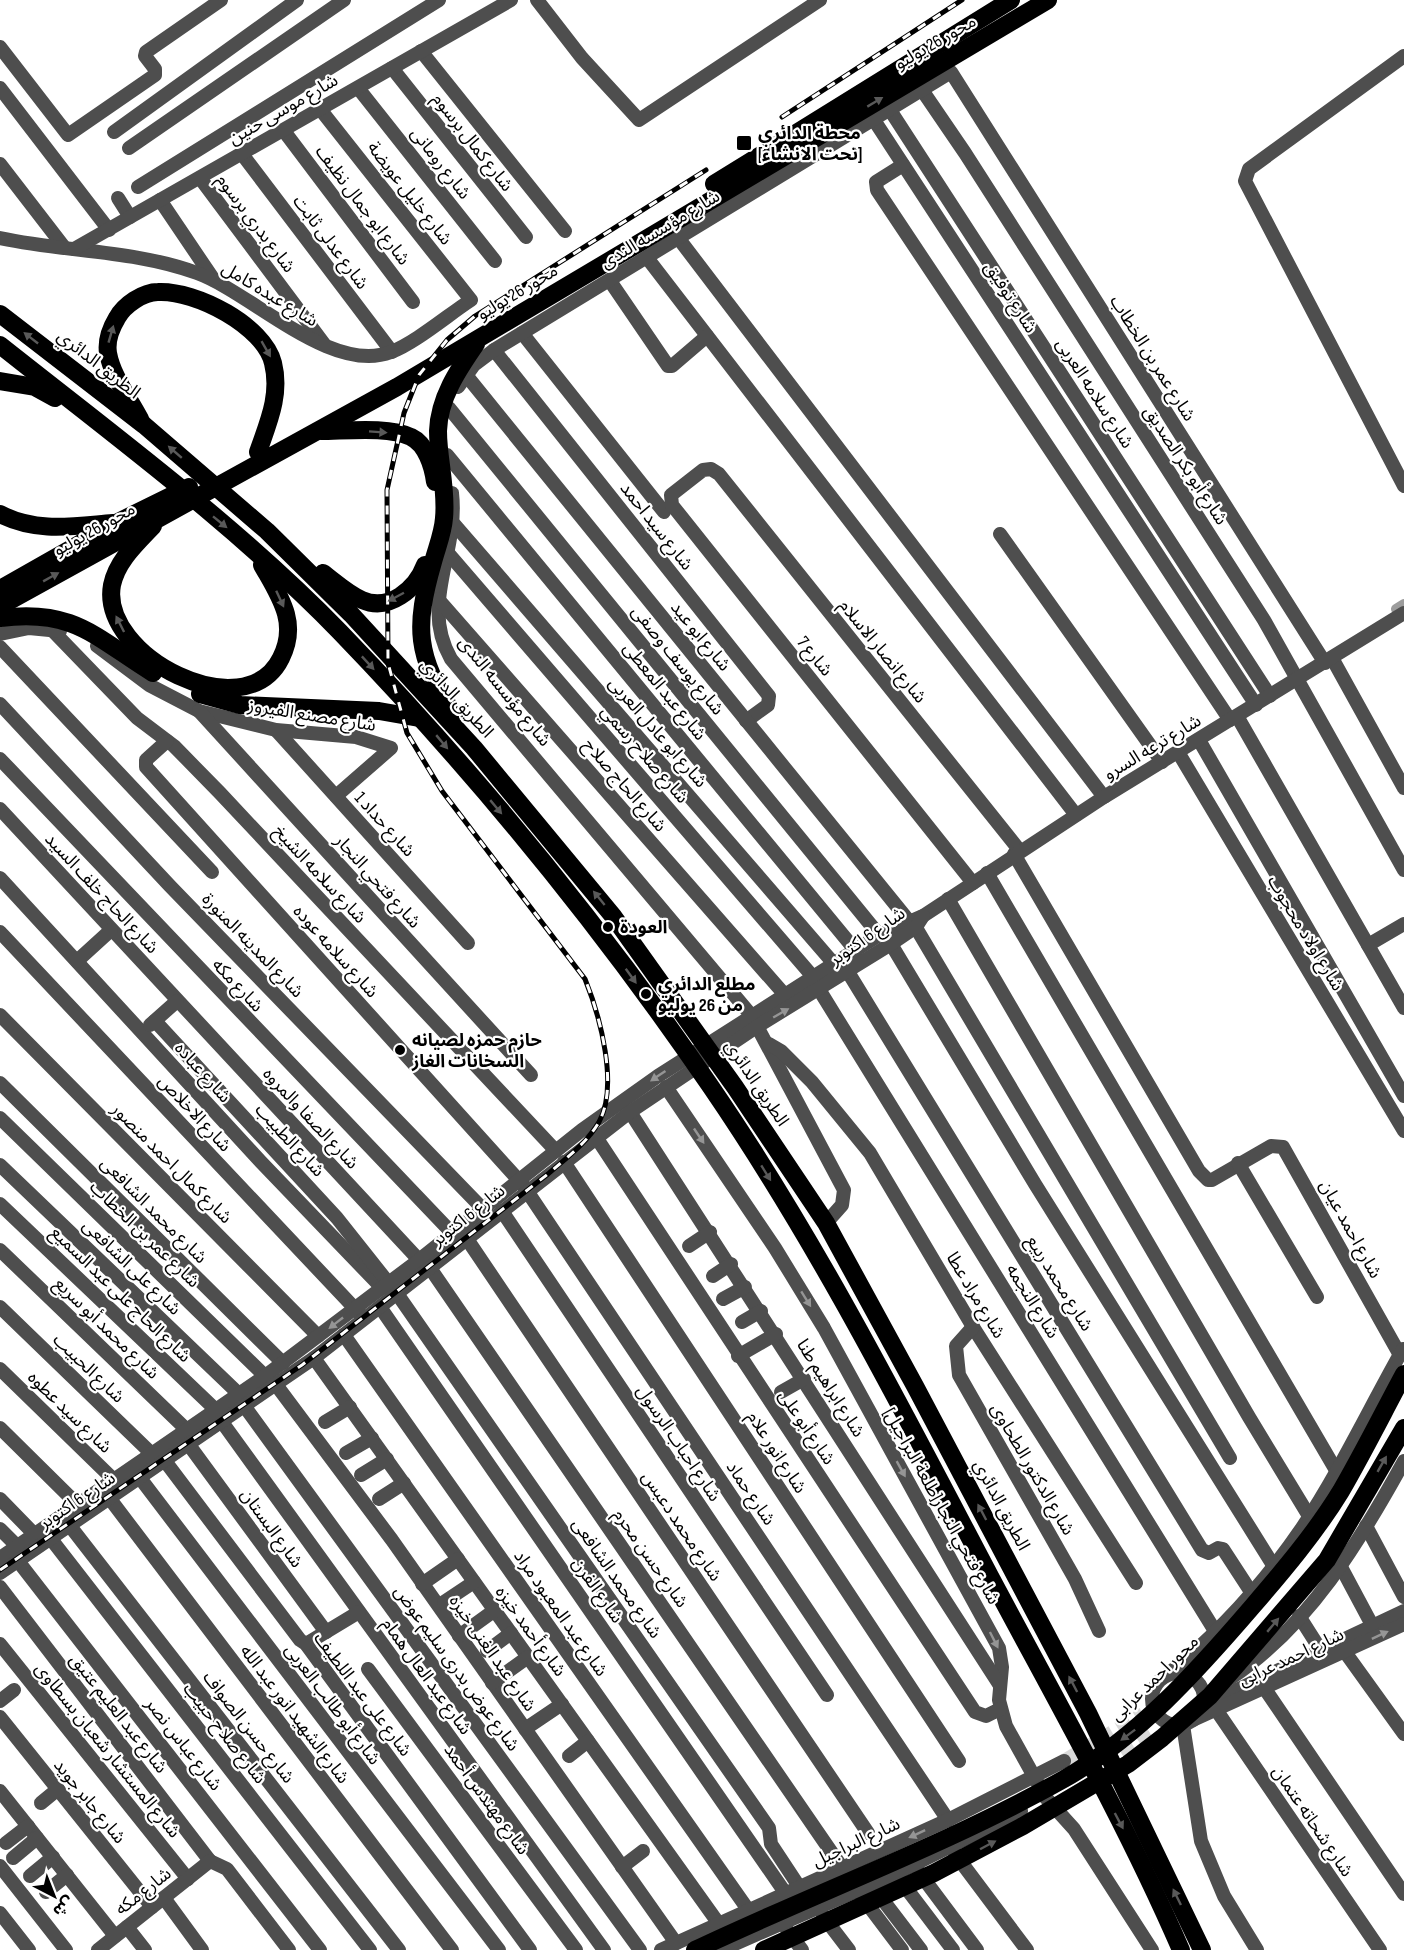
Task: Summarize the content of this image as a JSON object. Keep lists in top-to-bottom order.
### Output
{
  "streets": {
    "highway": ["محور 26 يوليو", "الطريق الدائري", "محور احمد عرابى"],
    "street": [
      "شارع موسى حنين",
      "شارع كمال برسوم",
      "شارع رومانى",
      "شارع خليل عويضة",
      "شارع ابو جمال نظيف",
      "شارع بدري برسوم",
      "شارع مؤسسه الندى",
      "شارع عدلى ثابت",
      "شارع عبده كامل",
      "شارع توفيق",
      "شارع عمر بن الخطاب",
      "شارع سلامه العربى",
      "شارع أبو بكر الصديق",
      "شارع سيد احمد",
      "شارع ابو عيد",
      "شارع انصار الاسلام",
      "شارع 7",
      "شارع يوسف وصفى",
      "شارع عبد المعطى",
      "شارع مصنع الفيروز",
      "شارع ابو عادل العربى",
      "شارع ترعه السرو",
      "شارع صلاح رسمي",
      "شارع الحاج صلاح",
      "شارع حداد 1",
      "شارع سلامه الشيخ",
      "شارع فتحي النجار",
      "شارع الحاج خلف السيد",
      "شارع اولاد محجوب",
      "شارع 6 اكتوبر",
      "شارع المدينه المنورة",
      "شارع سلامه عوده",
      "شارع مكه",
      "شارع عباده",
      "شارع الاخلاص",
      "شارع الصفا والمروه",
      "شارع الطبيب",
      "شارع كمال احمد منصور",
      "شارع محمد الشافعى",
      "شارع احمد عيان",
      "شارع على الشافعى",
      "شارع محمد ربيع",
      "شارع الحاج على عبد السميع",
      "شارع مراد عطا",
      "شارع النجمه",
      "شارع محمد أبو سريع",
      "شارع الحبيب",
      "شارع ابراهيم طنا",
      "شارع سيد عطوه",
      "شارع أبو على",
      "شارع احباب الرسول",
      "شارع انور علام",
      "شارع الدكتور الطحاوى",
      "شارع حماد",
      "شارع فتحي النجار[طلعة البراجيل]",
      "شارع محمد دعبس",
      "شارع البستان",
      "شارع حسن محرم",
      "شارع الفرن",
      "شارع عبد المعبود مراد",
      "شارع أحمد خيزه",
      "شارع عبد الغنى خيزه",
      "شارع احمد عرابى",
      "شارع عوض بدرى سليم عوض",
      "شارع عبد العال همام",
      "شارع على عبد اللطيف",
      "شارع أبو طالب العربى",
      "شارع عبد العليم عتيق",
      "شارع الشهيد انور عبد الله",
      "شارع حسن الصواف",
      "شارع صلاح حبيب",
      "شارع عباس نصر",
      "شارع المستشار شعبان بسطاوى",
      "شارع مهندس أحمد",
      "شارع جابر جويد",
      "شارع شحاته عتمان",
      "شارع البراجيل"
    ]
  },
  "crossings": [
    ["شارع موسى حنين", "شارع كمال برسوم"],
    ["شارع موسى حنين", "شارع رومانى"],
    ["شارع موسى حنين", "شارع خليل عويضة"],
    ["شارع موسى حنين", "شارع ابو جمال نظيف"],
    ["شارع موسى حنين", "شارع بدري برسوم"],
    ["شارع موسى حنين", "شارع عدلى ثابت"],
    ["شارع موسى حنين", "شارع عبده كامل"],
    ["شارع خليل عويضة", "شارع عبده كامل"],
    ["شارع بدري برسوم", "شارع عبده كامل"],
    ["شارع مؤسسه الندى", "شارع توفيق"],
    ["شارع مؤسسه الندى", "شارع عمر بن الخطاب"],
    ["شارع مؤسسه الندى", "الطريق الدائري"],
    ["شارع مؤسسه الندى", "شارع سلامه العربى"],
    ["شارع مؤسسه الندى", "شارع أبو بكر الصديق"],
    ["شارع مؤسسه الندى", "شارع سيد احمد"],
    ["شارع مؤسسه الندى", "شارع ابو عيد"],
    ["شارع مؤسسه الندى", "شارع يوسف وصفى"],
    ["شارع مؤسسه الندى", "شارع عبد المعطى"],
    ["شارع مؤسسه الندى", "شارع ابو عادل العربى"],
    ["شارع مؤسسه الندى", "شارع صلاح رسمي"],
    ["شارع مؤسسه الندى", "شارع الحاج صلاح"],
    ["شارع مؤسسه الندى", "شارع 6 اكتوبر"],
    ["شارع مؤسسه الندى", "شارع مراد عطا"],
    ["شارع عدلى ثابت", "شارع عبده كامل"],
    ["شارع توفيق", "شارع ترعه السرو"],
    ["شارع عمر بن الخطاب", "شارع ترعه السرو"],
    ["شارع عمر بن الخطاب", "شارع 6 اكتوبر"],
    ["شارع سلامه العربى", "شارع ترعه السرو"],
    ["شارع أبو بكر الصديق", "شارع ترعه السرو"],
    ["شارع سيد احمد", "شارع ابو عيد"],
    ["شارع ابو عيد", "شارع ترعه السرو"],
    ["شارع ابو عيد", "شارع 6 اكتوبر"],
    ["شارع انصار الاسلام", "شارع 7"],
    ["شارع انصار الاسلام", "شارع ترعه السرو"],
    ["شارع انصار الاسلام", "شارع احمد عيان"],
    ["شارع 7", "شارع ترعه السرو"],
    ["شارع يوسف وصفى", "شارع 6 اكتوبر"],
    ["شارع عبد المعطى", "شارع 6 اكتوبر"],
    ["شارع مصنع الفيروز", "شارع حداد 1"],
    ["شارع مصنع الفيروز", "شارع سلامه الشيخ"],
    ["شارع مصنع الفيروز", "شارع فتحي النجار"],
    ["شارع ابو عادل العربى", "شارع 6 اكتوبر"],
    ["شارع ترعه السرو", "شارع اولاد محجوب"],
    ["شارع ترعه السرو", "شارع 6 اكتوبر"],
    ["شارع صلاح رسمي", "شارع 6 اكتوبر"],
    ["شارع صلاح رسمي", "شارع النجمه"],
    ["شارع الحاج صلاح", "شارع 6 اكتوبر"],
    ["شارع سلامه الشيخ", "شارع 6 اكتوبر"],
    ["شارع سلامه الشيخ", "شارع سلامه عوده"],
    ["شارع سلامه الشيخ", "شارع انور علام"],
    ["شارع الحاج خلف السيد", "شارع الصفا والمروه"],
    ["شارع 6 اكتوبر", "شارع المدينه المنورة"],
    ["شارع 6 اكتوبر", "شارع سلامه عوده"],
    ["شارع 6 اكتوبر", "شارع مكه"],
    ["شارع 6 اكتوبر", "شارع عباده"],
    ["شارع 6 اكتوبر", "شارع الاخلاص"],
    ["شارع 6 اكتوبر", "شارع الصفا والمروه"],
    ["شارع 6 اكتوبر", "شارع الطبيب"],
    ["شارع 6 اكتوبر", "شارع كمال احمد منصور"],
    ["شارع 6 اكتوبر", "شارع محمد الشافعى"],
    ["شارع 6 اكتوبر", "شارع على الشافعى"],
    ["شارع 6 اكتوبر", "شارع محمد ربيع"],
    ["شارع 6 اكتوبر", "شارع الحاج على عبد السميع"],
    ["شارع 6 اكتوبر", "شارع النجمه"],
    ["شارع 6 اكتوبر", "شارع محمد أبو سريع"],
    ["شارع 6 اكتوبر", "شارع الحبيب"],
    ["شارع 6 اكتوبر", "شارع ابراهيم طنا"],
    ["شارع 6 اكتوبر", "شارع سيد عطوه"],
    ["شارع 6 اكتوبر", "شارع أبو على"],
    ["شارع 6 اكتوبر", "شارع احباب الرسول"],
    ["شارع 6 اكتوبر", "شارع انور علام"],
    ["شارع 6 اكتوبر", "شارع حماد"],
    ["شارع 6 اكتوبر", "شارع فتحي النجار[طلعة البراجيل]"],
    ["شارع 6 اكتوبر", "شارع محمد دعبس"],
    ["شارع 6 اكتوبر", "شارع البستان"],
    ["شارع 6 اكتوبر", "شارع حسن محرم"],
    ["شارع 6 اكتوبر", "شارع الفرن"],
    ["شارع 6 اكتوبر", "شارع عبد المعبود مراد"],
    ["شارع 6 اكتوبر", "شارع أحمد خيزه"],
    ["شارع 6 اكتوبر", "شارع عبد الغنى خيزه"],
    ["شارع 6 اكتوبر", "شارع عوض بدرى سليم عوض"],
    ["شارع 6 اكتوبر", "شارع عبد العال همام"],
    ["شارع 6 اكتوبر", "شارع على عبد اللطيف"],
    ["شارع 6 اكتوبر", "شارع أبو طالب العربى"],
    ["شارع 6 اكتوبر", "شارع الشهيد انور عبد الله"],
    ["شارع 6 اكتوبر", "شارع حسن الصواف"],
    ["شارع 6 اكتوبر", "شارع صلاح حبيب"],
    ["شارع 6 اكتوبر", "شارع عباس نصر"],
    ["شارع سلامه عوده", "شارع حماد"],
    ["شارع مكه", "شارع عبد العليم عتيق"],
    ["شارع مكه", "شارع المستشار شعبان بسطاوى"],
    ["شارع مكه", "شارع جابر جويد"],
    ["شارع عباده", "شارع الطبيب"],
    ["شارع عباده", "شارع محمد الشافعى"],
    ["شارع الصفا والمروه", "شارع حسن محرم"],
    ["شارع الطبيب", "شارع محمد الشافعى"],
    ["شارع محمد الشافعى", "شارع البراجيل"],
    ["شارع على الشافعى", "شارع عوض بدرى سليم عوض"],
    ["شارع الحاج على عبد السميع", "شارع عبد العال همام"],
    ["شارع مراد عطا", "شارع الدكتور الطحاوى"],
    ["شارع محمد أبو سريع", "شارع البستان"],
    ["شارع الحبيب", "شارع على عبد اللطيف"],
    ["شارع ابراهيم طنا", "شارع فتحي النجار[طلعة البراجيل]"],
    ["شارع أبو على", "شارع فتحي النجار[طلعة البراجيل]"],
    ["شارع حماد", "شارع البراجيل"],
    ["شارع فتحي النجار[طلعة البراجيل]", "شارع البراجيل"],
    ["شارع حسن محرم", "شارع البراجيل"],
    ["شارع الفرن", "شارع البراجيل"],
    ["شارع عبد المعبود مراد", "شارع البراجيل"],
    ["شارع أحمد خيزه", "شارع البراجيل"],
    ["شارع عبد الغنى خيزه", "شارع البراجيل"],
    ["شارع احمد عرابى", "شارع شحاته عتمان"]
  ],
  "one_way": ["شارع فتحي النجار[طلعة البراجيل]"],
  "places": {
    "transit": ["محطة الدائري [تحت الانشاء]"],
    "other": ["العودة", "مطلع الدائري من 26 يوليو", "حازم حمزه لصيانه السخانات الغاز"]
  },
  "north": "bottom right"
}
